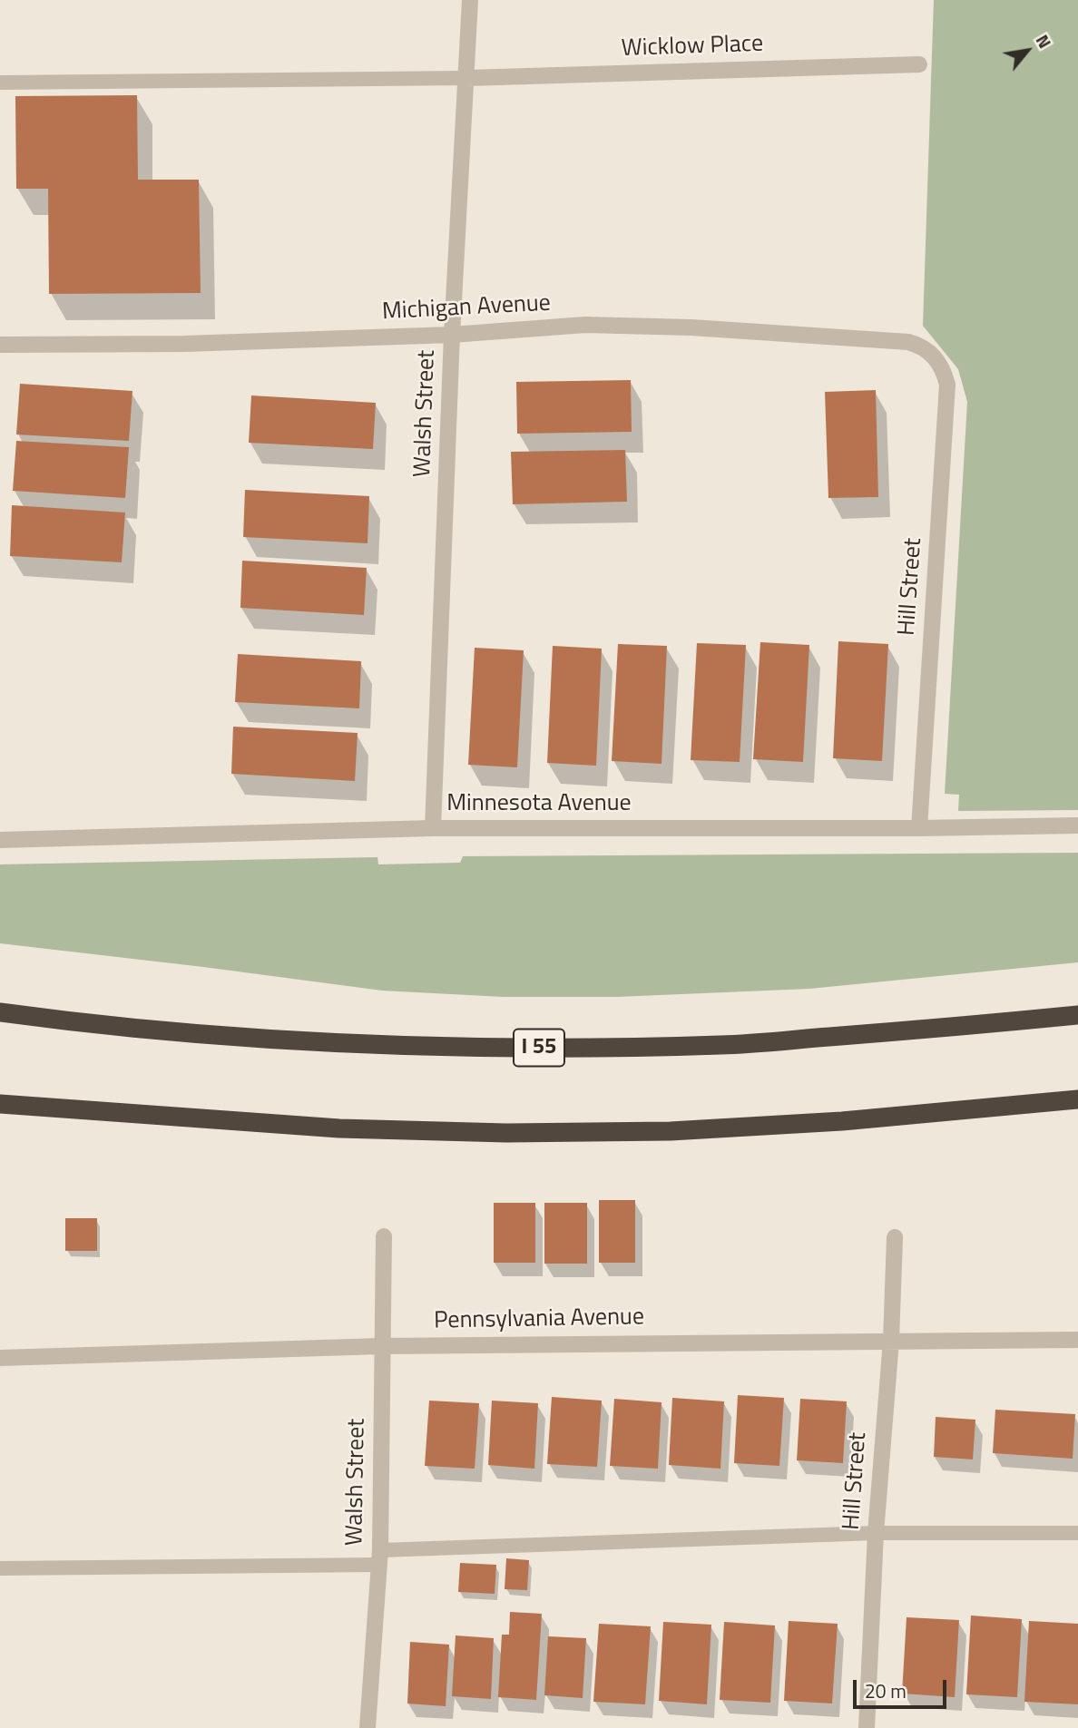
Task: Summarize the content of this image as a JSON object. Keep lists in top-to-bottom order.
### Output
{
  "streets": {
    "highway": ["I 55"],
    "street": [
      "Wicklow Place",
      "Michigan Avenue",
      "Walsh Street",
      "Hill Street",
      "Minnesota Avenue",
      "Pennsylvania Avenue"
    ]
  },
  "crossings": [
    ["Wicklow Place", "Walsh Street"],
    ["Michigan Avenue", "Walsh Street"],
    ["Michigan Avenue", "Hill Street"],
    ["Walsh Street", "Minnesota Avenue"],
    ["Walsh Street", "Pennsylvania Avenue"],
    ["Hill Street", "Minnesota Avenue"],
    ["Hill Street", "Pennsylvania Avenue"]
  ],
  "scale_bar": "20 m",
  "north": "top right"
}
